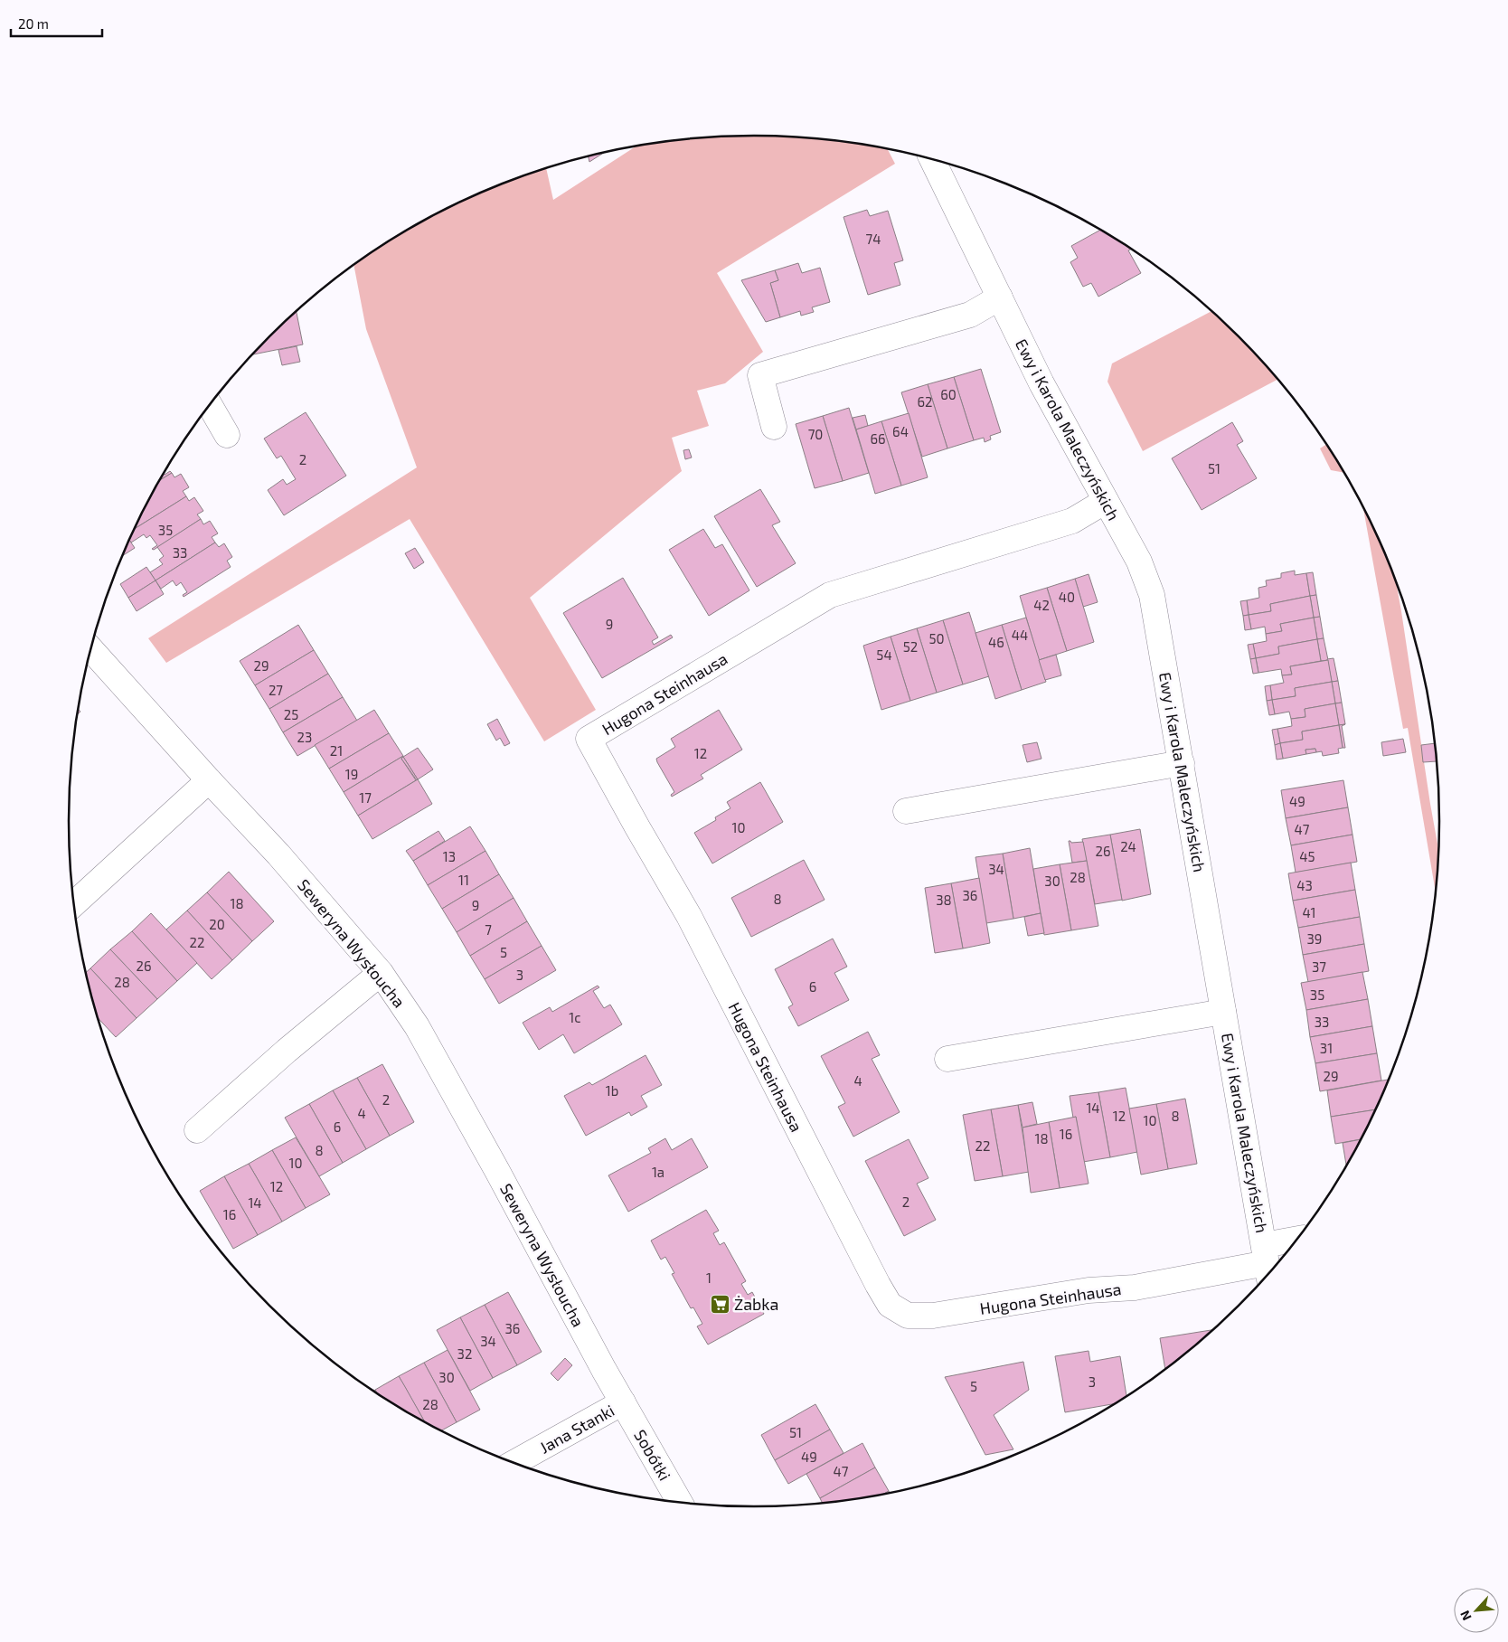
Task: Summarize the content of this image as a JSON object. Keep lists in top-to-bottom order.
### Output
{
  "streets": {
    "street": [
      "Ewy i Karola Maleczyńskich",
      "Hugona Steinhausa",
      "Seweryna Wysłoucha",
      "Jana Stanki",
      "Sobótki"
    ]
  },
  "crossings": [
    ["Ewy i Karola Maleczyńskich", "Hugona Steinhausa"],
    ["Seweryna Wysłoucha", "Jana Stanki"],
    ["Seweryna Wysłoucha", "Sobótki"],
    ["Jana Stanki", "Sobótki"]
  ],
  "places": {
    "supermarket": ["Żabka"]
  },
  "house_numbers": [
    "74",
    "60",
    "62",
    "64",
    "70",
    "66",
    "2",
    "51",
    "35",
    "33",
    "40",
    "42",
    "9",
    "44",
    "50",
    "46",
    "52",
    "54",
    "29",
    "27",
    "25",
    "23",
    "21",
    "12",
    "19",
    "17",
    "49",
    "10",
    "47",
    "24",
    "26",
    "13",
    "45",
    "34",
    "28",
    "11",
    "30",
    "43",
    "36",
    "8",
    "38",
    "18",
    "9",
    "41",
    "20",
    "7",
    "39",
    "22",
    "5",
    "26",
    "37",
    "3",
    "28",
    "6",
    "35",
    "1c",
    "33",
    "31",
    "29",
    "4",
    "1b",
    "2",
    "14",
    "4",
    "12",
    "8",
    "10",
    "6",
    "16",
    "18",
    "22",
    "8",
    "10",
    "1a",
    "12",
    "2",
    "14",
    "16",
    "1",
    "36",
    "34",
    "32",
    "30",
    "3",
    "5",
    "28",
    "51",
    "49",
    "47"
  ],
  "scale_bar": "20 m",
  "north": "bottom left"
}
